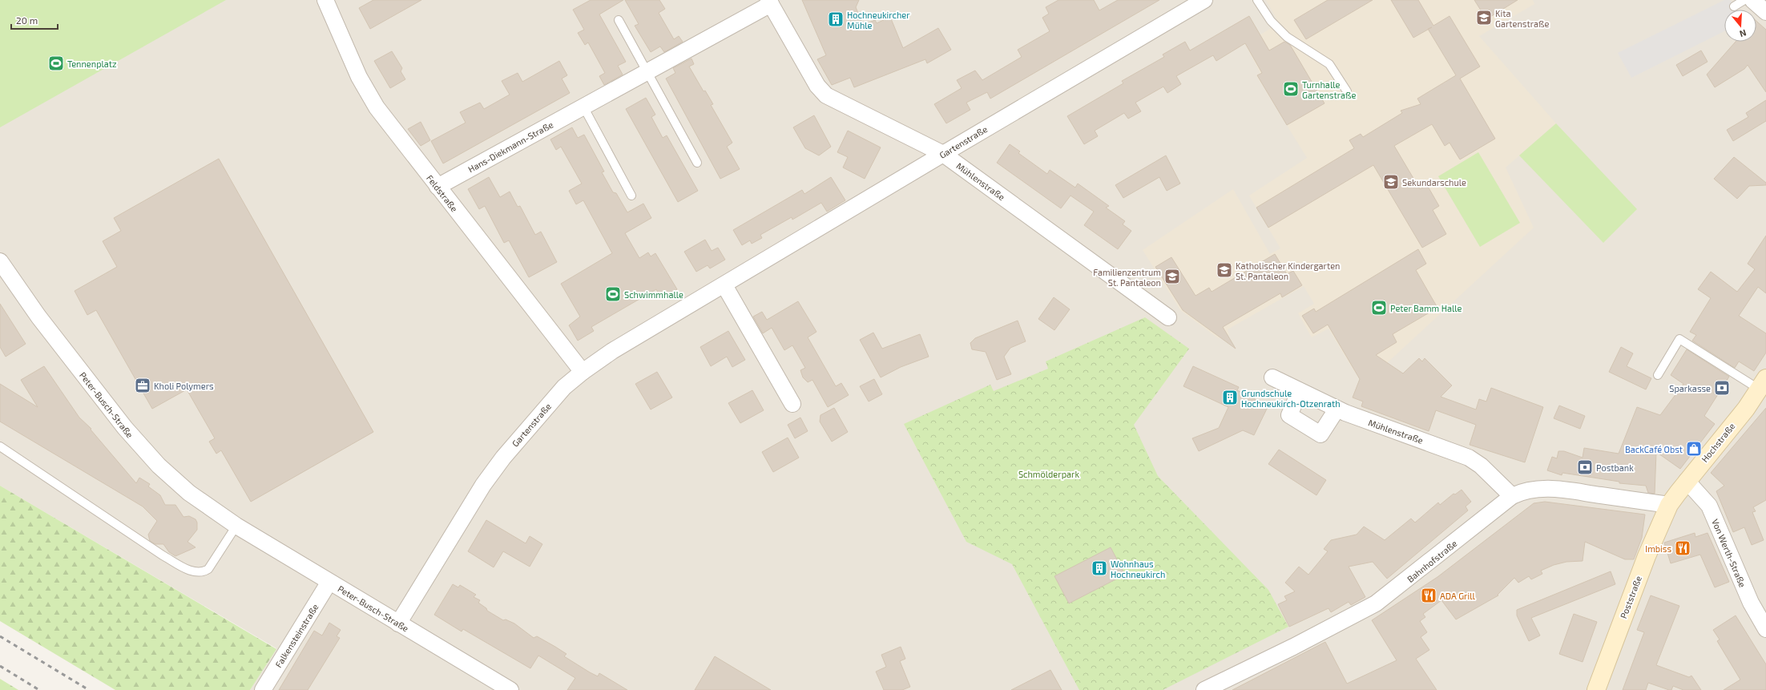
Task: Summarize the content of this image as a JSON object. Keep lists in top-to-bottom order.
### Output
{
  "streets": {
    "street": [
      "Gartenstraße",
      "Hans-Diekmann-Straße",
      "Mühlenstraße",
      "Feldstraße",
      "Peter-Busch-Straße",
      "Hochstraße",
      "Von Werth-Straße",
      "Bahnhofstraße",
      "Poststraße",
      "Falkensteinstraße"
    ]
  },
  "crossings": [
    ["Gartenstraße", "Mühlenstraße"],
    ["Gartenstraße", "Feldstraße"],
    ["Gartenstraße", "Peter-Busch-Straße"],
    ["Hans-Diekmann-Straße", "Mühlenstraße"],
    ["Hans-Diekmann-Straße", "Feldstraße"],
    ["Mühlenstraße", "Bahnhofstraße"],
    ["Peter-Busch-Straße", "Falkensteinstraße"],
    ["Hochstraße", "Von Werth-Straße"],
    ["Hochstraße", "Bahnhofstraße"],
    ["Hochstraße", "Poststraße"],
    ["Bahnhofstraße", "Poststraße"]
  ],
  "parks": ["Schmölderpark"],
  "places": {
    "school or university": [
      "Kita Gartenstraße",
      "Sekundarschule",
      "Katholischer Kindergarten St. Pantaleon",
      "Familienzentrum St. Pantaleon"
    ],
    "building": ["Hochneukircher Mühle", "Grundschule Hochneukirch-Otzenrath", "Wohnhaus Hochneukirch"],
    "sports": [
      "Tennenplatz",
      "Turnhalle Gartenstraße",
      "Schwimmhalle",
      "Peter Bamm Halle"
    ],
    "office": ["Kholi Polymers"],
    "bank": ["Sparkasse", "Postbank"],
    "shop": ["BackCafé Obst"],
    "restaurant": ["Imbiss", "ADA Grill"]
  },
  "scale_bar": "20 m",
  "north": "bottom"
}
